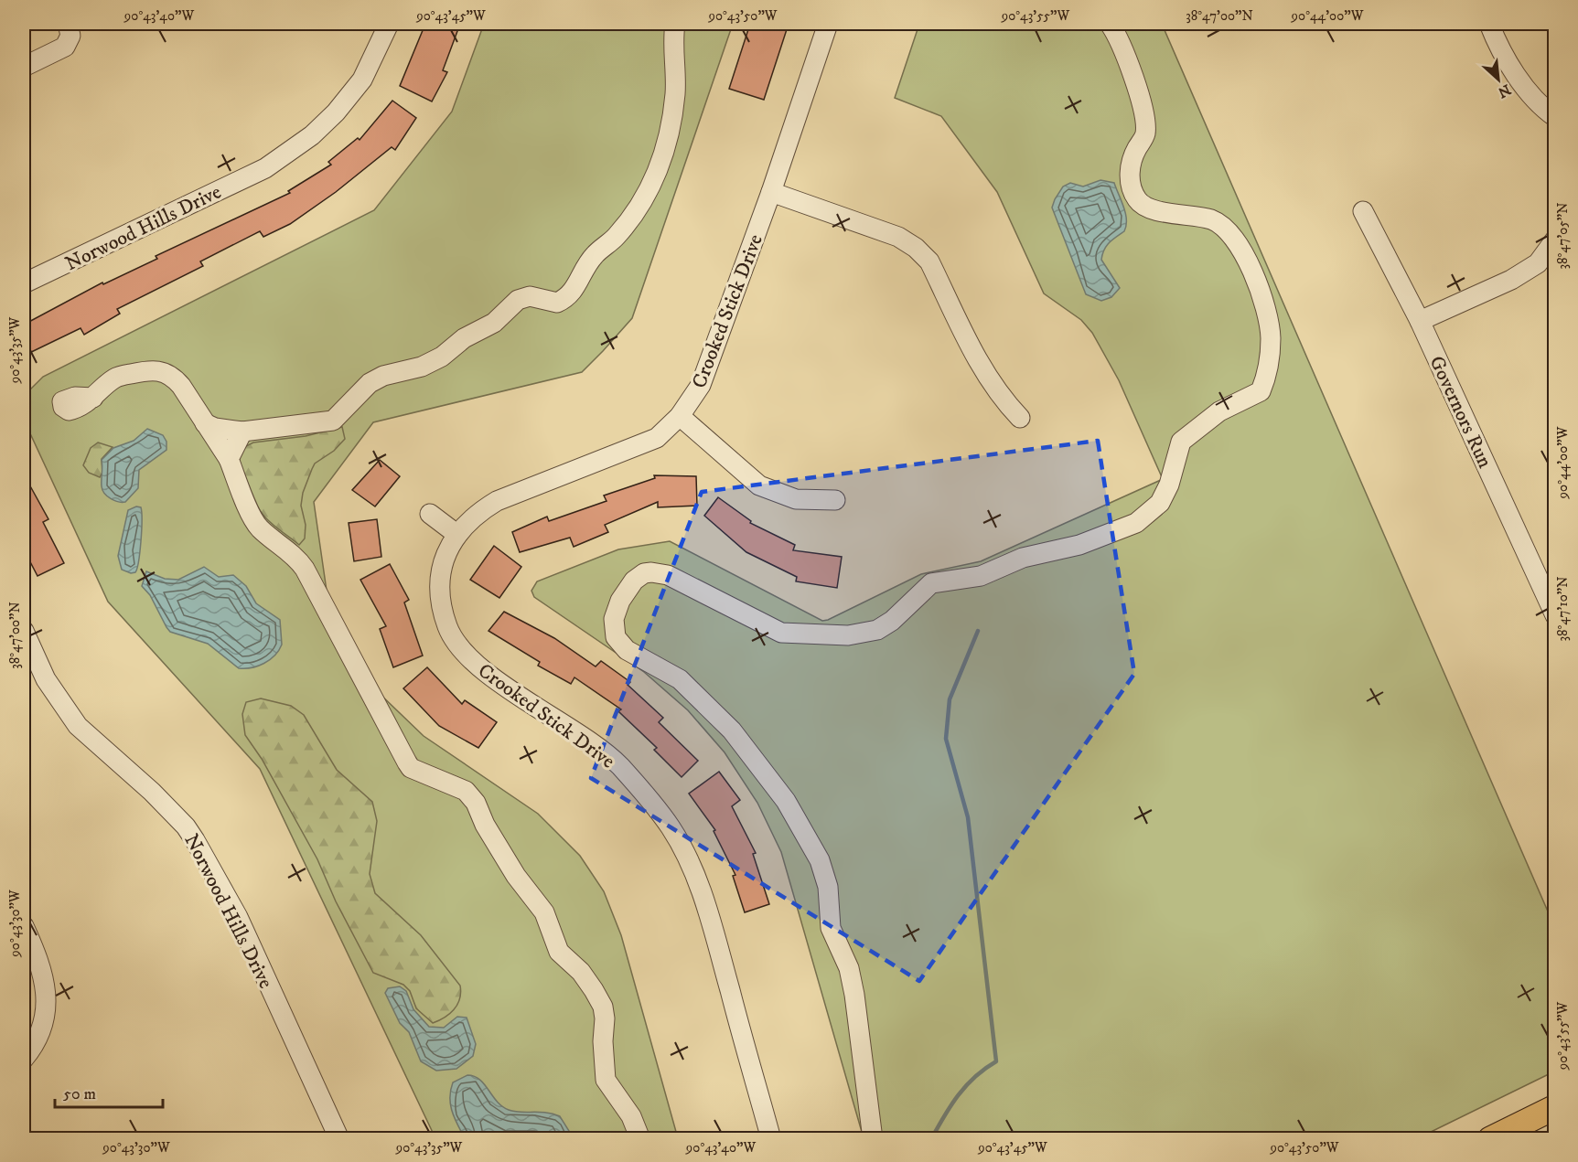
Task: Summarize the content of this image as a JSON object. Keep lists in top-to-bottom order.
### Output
{
  "streets": {
    "street": ["Norwood Hills Drive", "Crooked Stick Drive", "Governors Run"]
  },
  "scale_bar": "50 m",
  "north": "bottom right",
  "coordinates": [
    "90°43'40\"W",
    "90°43'45\"W",
    "90°43'50\"W",
    "90°43'55\"W",
    "38°47'00\"N",
    "90°44'00\"W",
    "38°47'05\"N",
    "90°43'35\"W",
    "38°47'10\"N",
    "90°43'30\"W"
  ]
}
